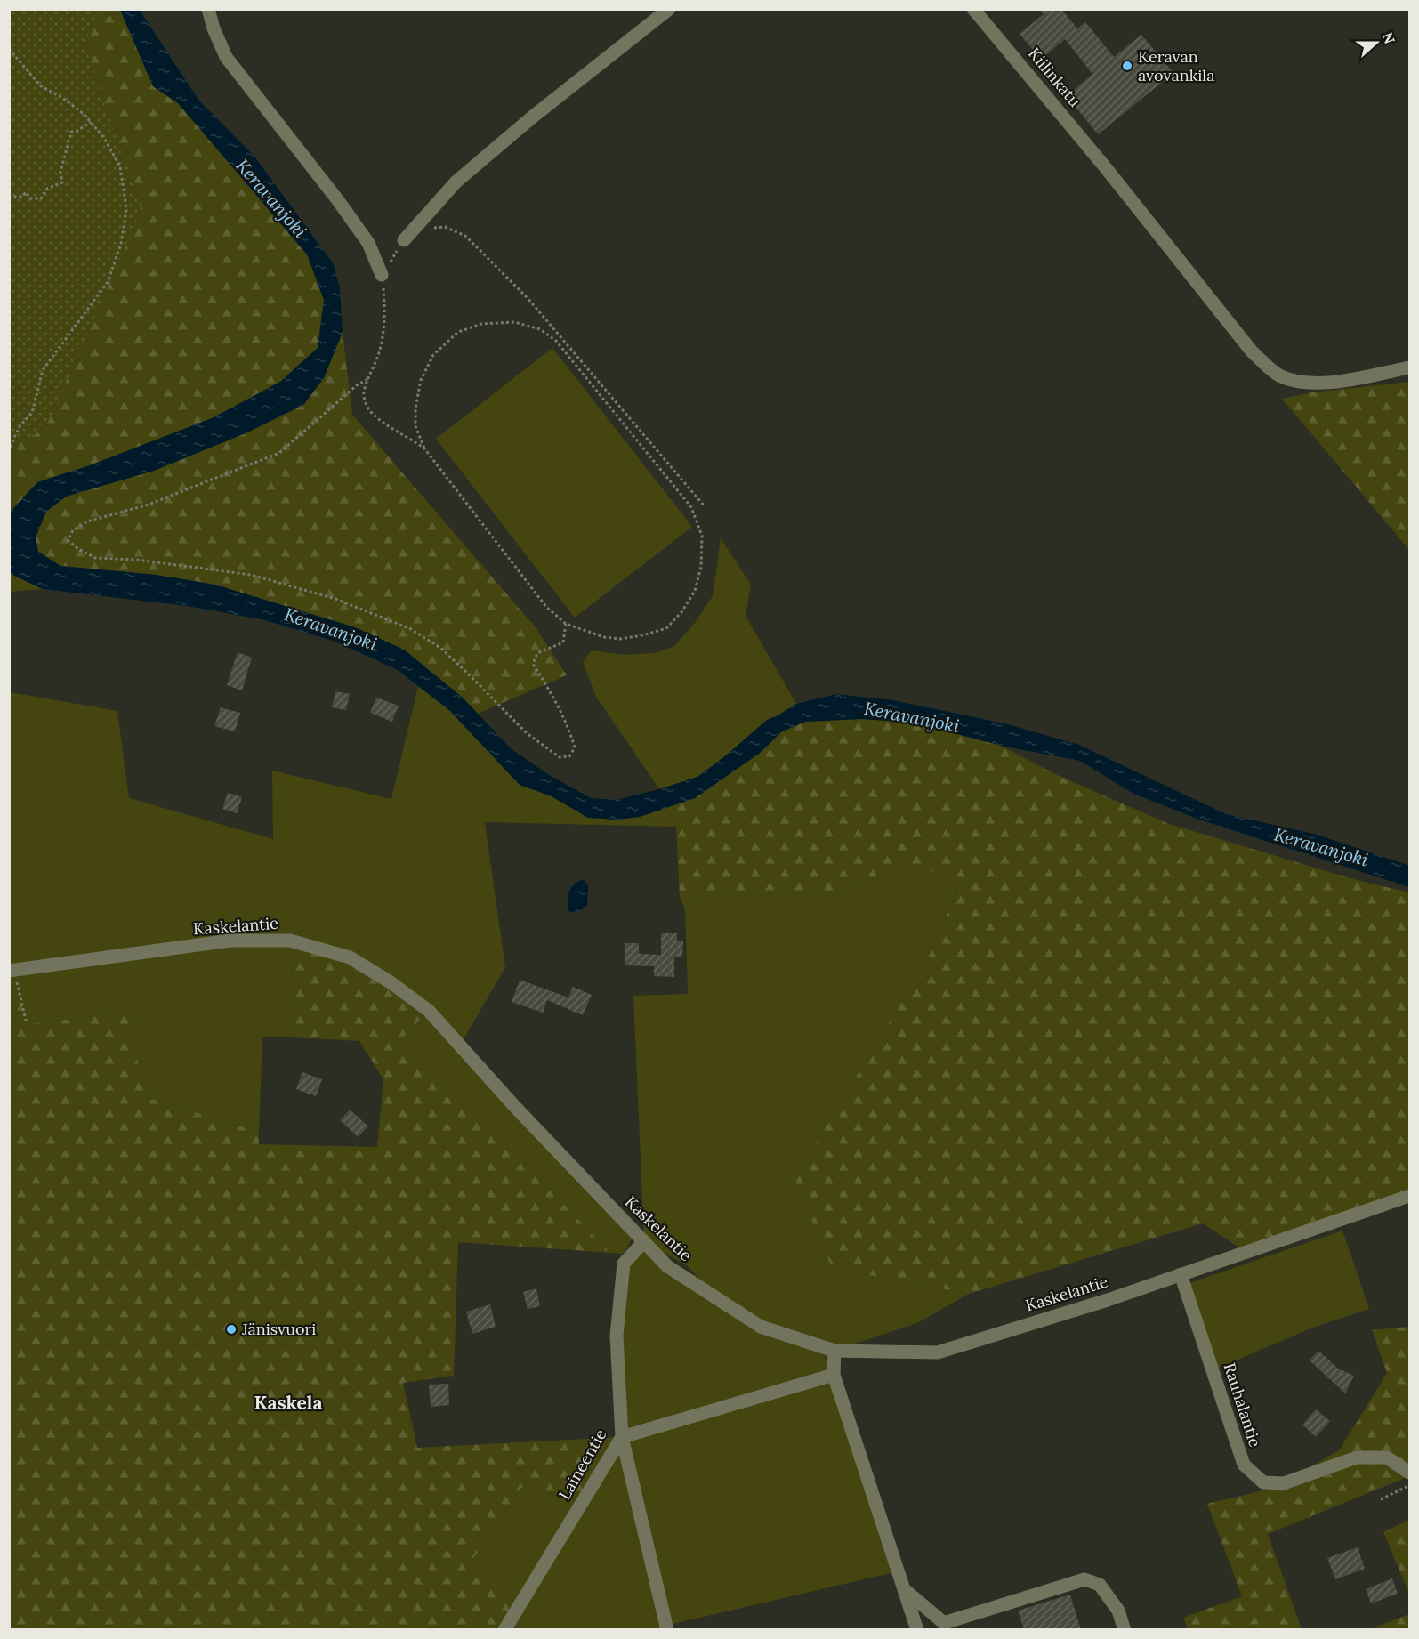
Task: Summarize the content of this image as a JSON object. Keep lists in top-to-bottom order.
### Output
{
  "streets": {
    "street": [
      "Kiilinkatu",
      "Kaskelantie",
      "Rauhalantie",
      "Laineentie"
    ]
  },
  "crossings": [
    ["Kaskelantie", "Rauhalantie"],
    ["Kaskelantie", "Laineentie"]
  ],
  "districts": ["Kaskela"],
  "water": ["Keravanjoki"],
  "places": ["Keravan avovankila", "Jänisvuori"],
  "north": "right"
}
